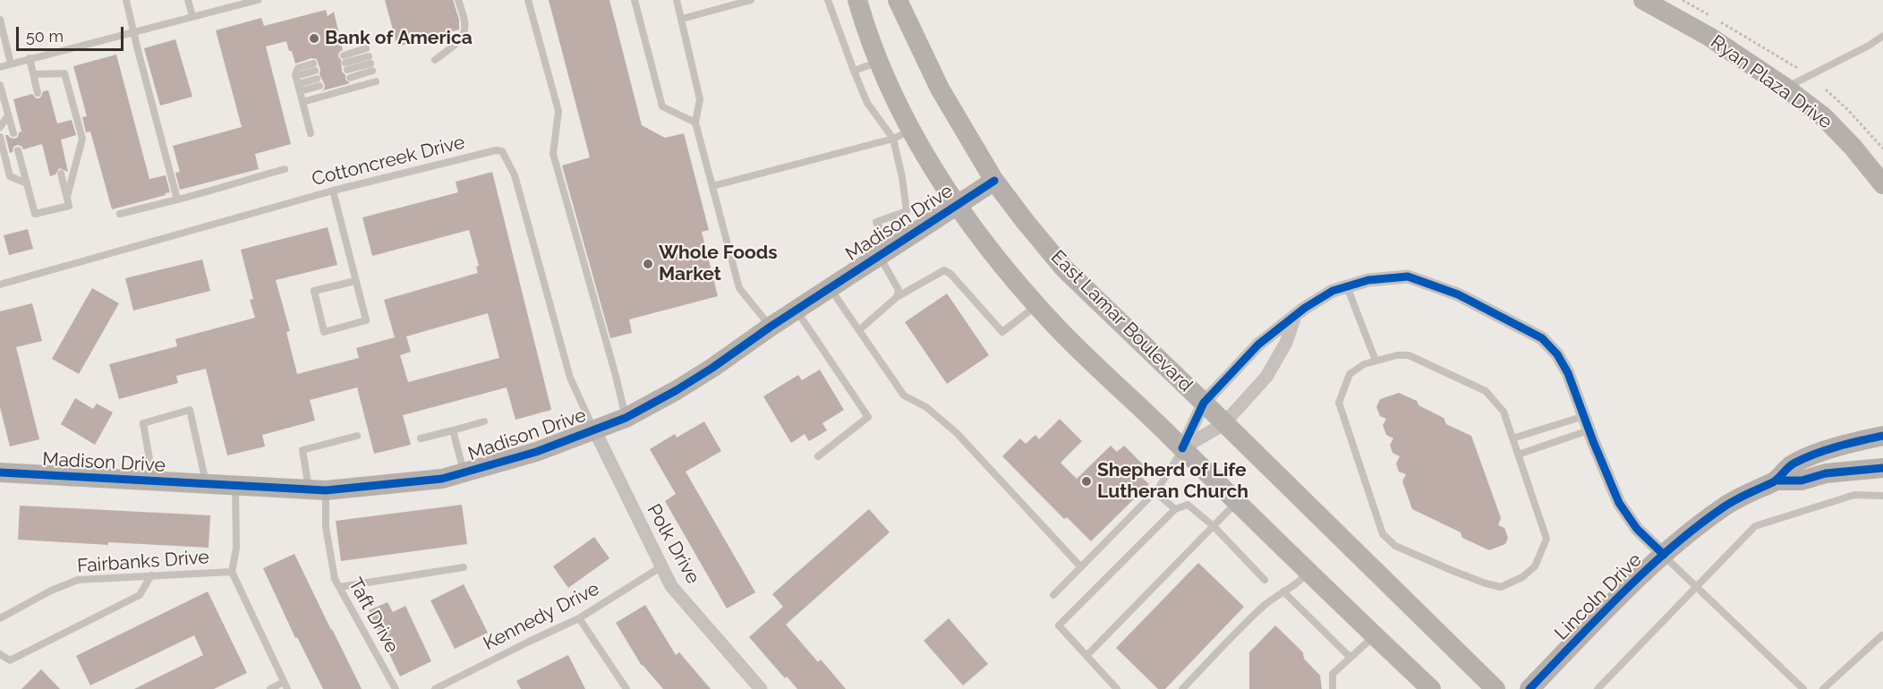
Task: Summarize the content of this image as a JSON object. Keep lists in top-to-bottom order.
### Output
{
  "streets": {
    "main road": [
      "Ryan Plaza Drive",
      "Madison Drive",
      "East Lamar Boulevard",
      "Lincoln Drive"
    ],
    "street": ["Polk Drive"],
    "lane": [
      "Cottoncreek Drive",
      "Fairbanks Drive",
      "Taft Drive",
      "Kennedy Drive"
    ]
  },
  "crossings": [
    ["Cottoncreek Drive", "Madison Drive"],
    ["Cottoncreek Drive", "Polk Drive"],
    ["Madison Drive", "East Lamar Boulevard"],
    ["Madison Drive", "Polk Drive"],
    ["Madison Drive", "Taft Drive"],
    ["Polk Drive", "Kennedy Drive"]
  ],
  "places": ["Bank of America", "Whole Foods Market", "Shepherd of Life Lutheran Church"],
  "scale_bar": "50 m"
}
